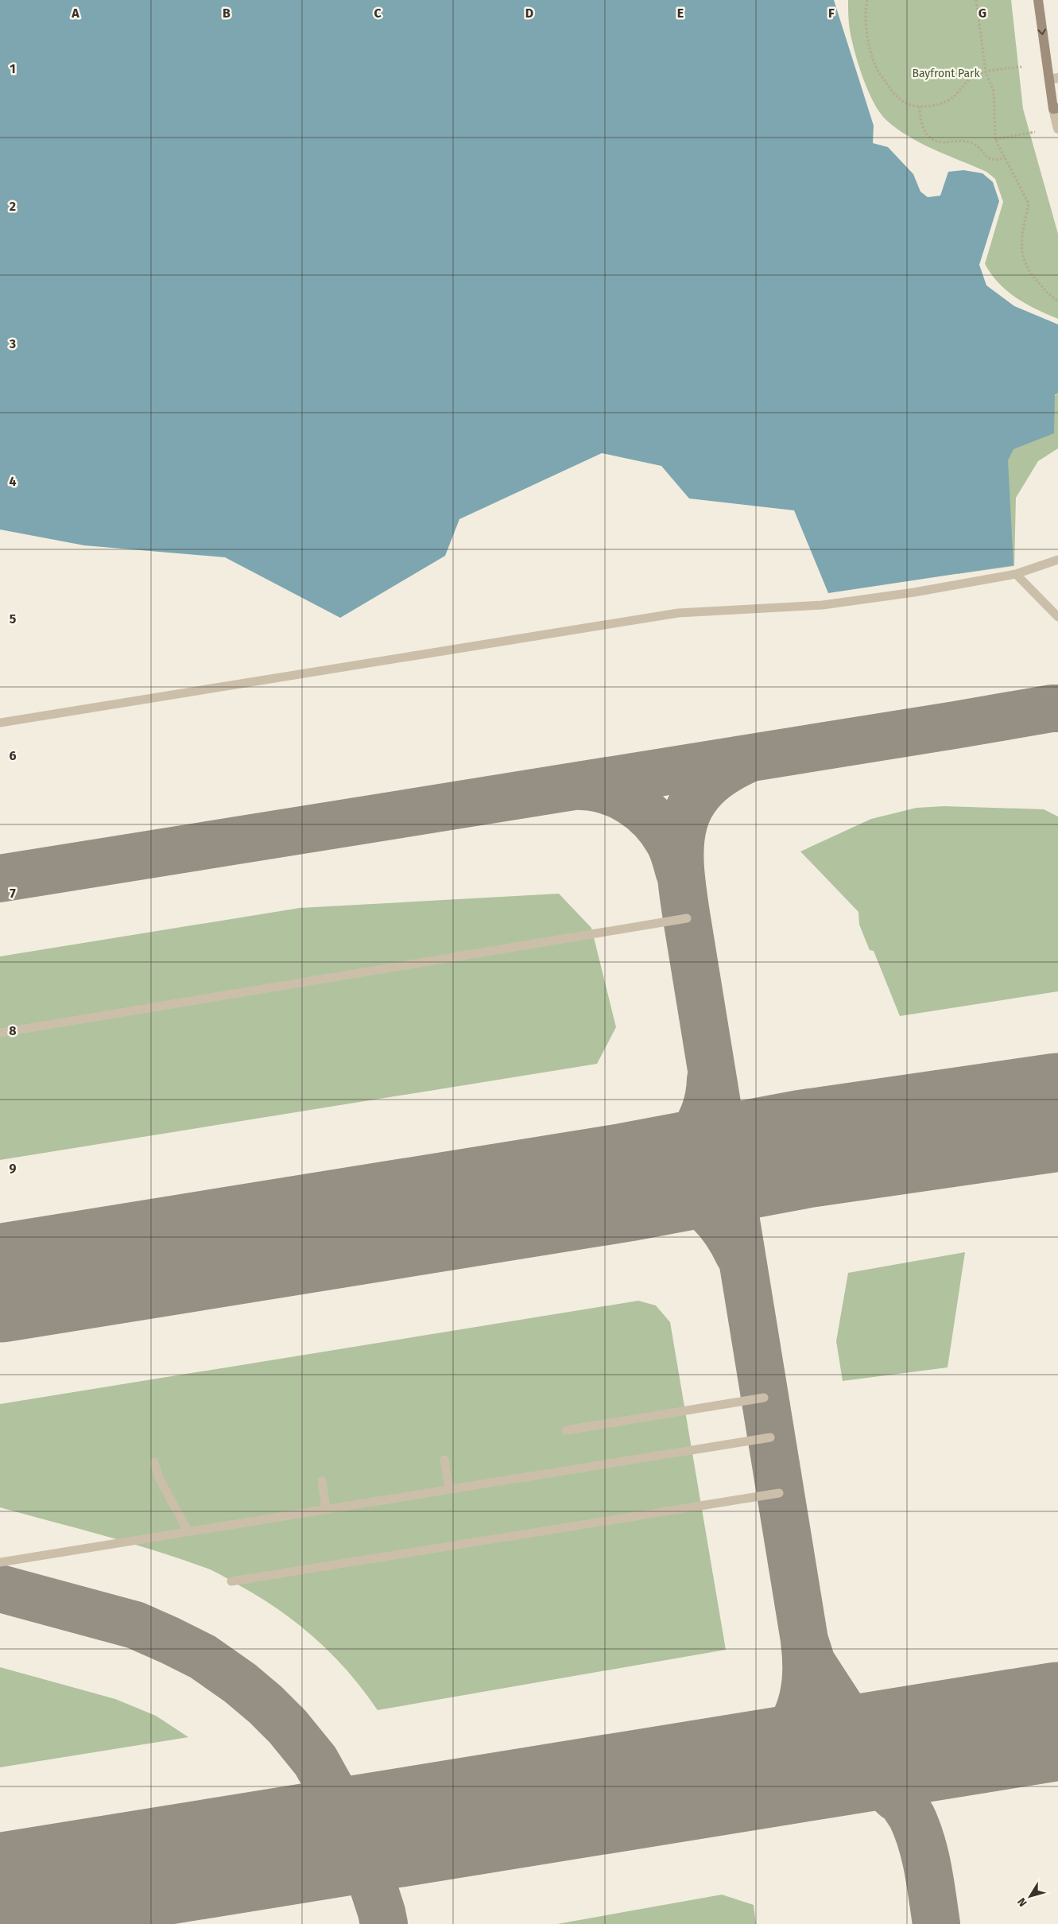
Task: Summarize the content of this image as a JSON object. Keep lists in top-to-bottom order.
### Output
{
  "parks": ["Bayfront Park"],
  "north": "bottom left",
  "grid": {
    "columns": [
      "A",
      "B",
      "C",
      "D",
      "E",
      "F",
      "G"
    ],
    "rows": [
      "1",
      "2",
      "3",
      "4",
      "5",
      "6",
      "7",
      "8",
      "9"
    ]
  }
}
